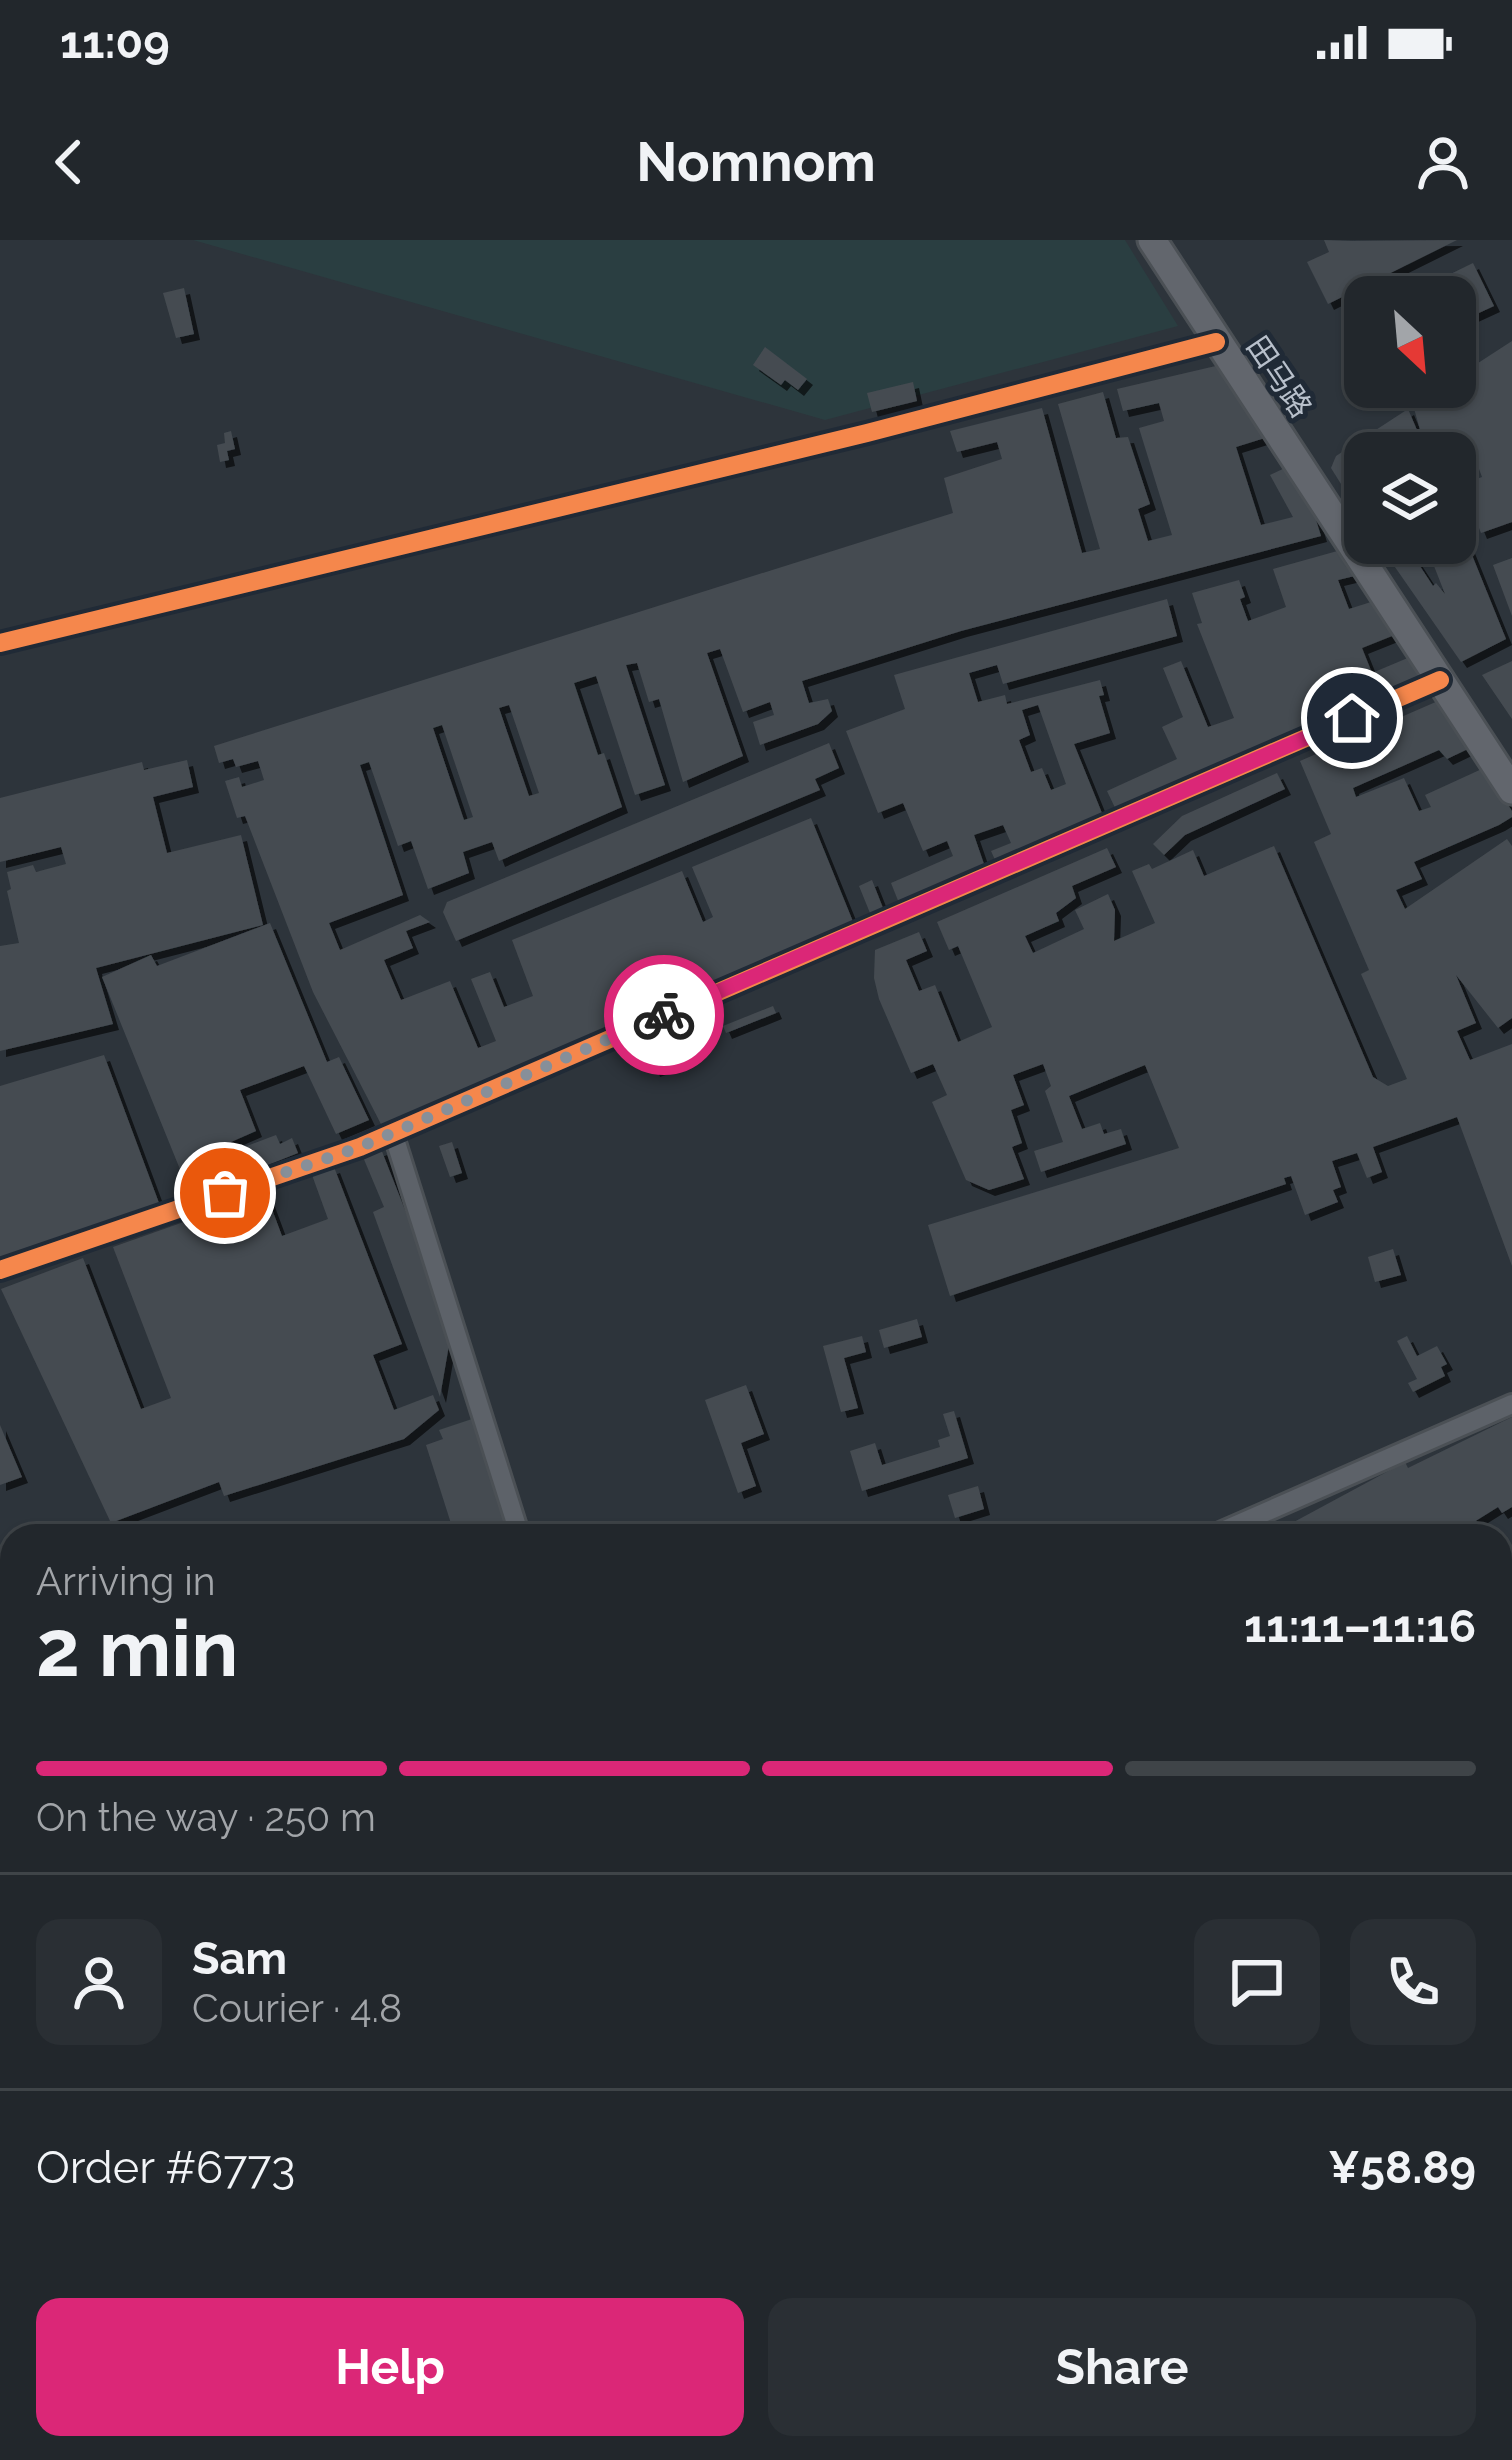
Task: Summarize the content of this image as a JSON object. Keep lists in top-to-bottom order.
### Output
{
  "streets": {
    "street": ["田马路"]
  },
  "north": "bottom right",
  "page": {
    "status": "11:09",
    "header": "Nomnom",
    "heading": ["2 min", "Arriving in", "11:11–11:16"],
    "panel": [
      "Sam",
      "Courier · 4.8",
      "Order #6773",
      "¥58.89"
    ],
    "bar": "On the way · 250 m",
    "buttons": ["Help", "Share"]
  }
}
